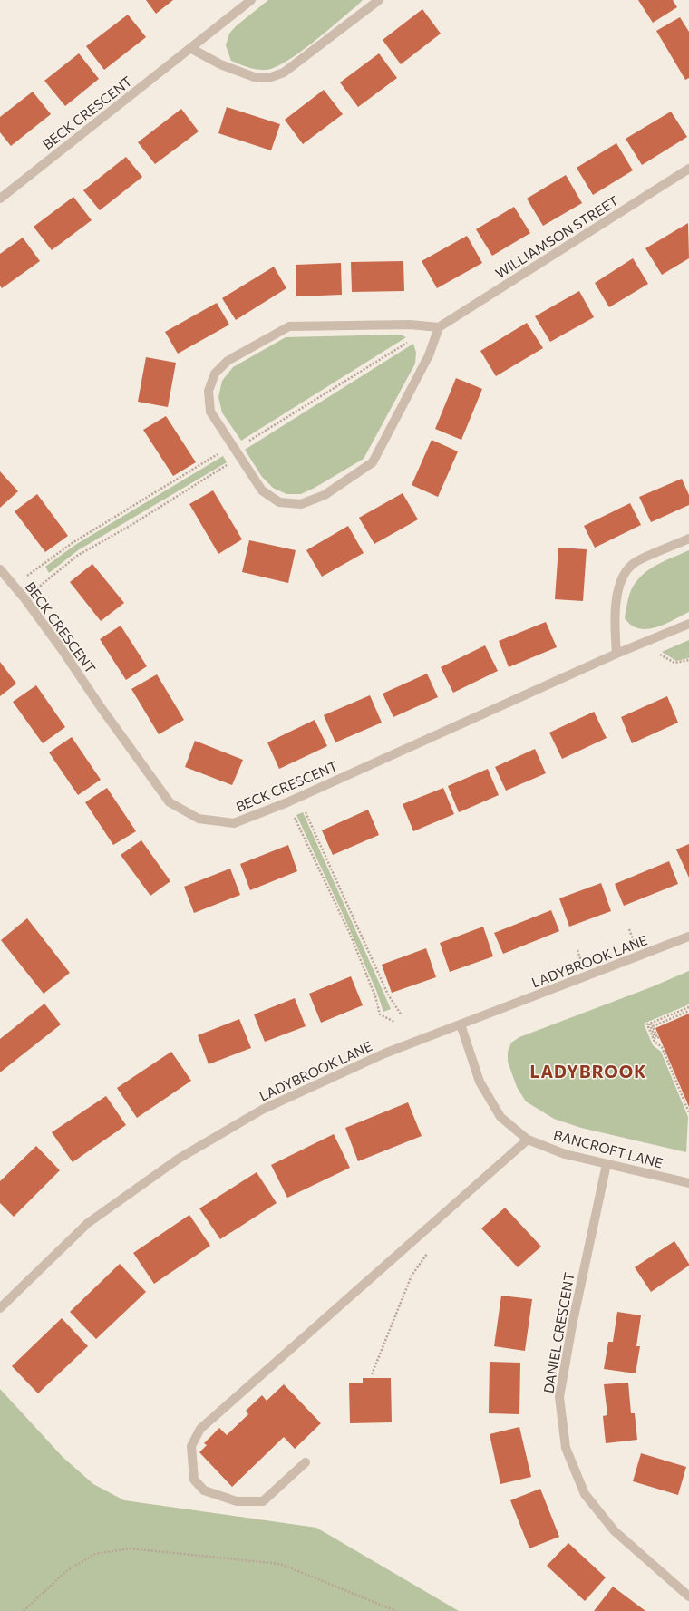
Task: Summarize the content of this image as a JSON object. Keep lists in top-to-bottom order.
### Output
{
  "streets": {
    "street": [
      "BECK CRESCENT",
      "WILLIAMSON STREET",
      "LADYBROOK LANE",
      "BANCROFT LANE",
      "DANIEL CRESCENT"
    ]
  },
  "crossings": [
    ["LADYBROOK LANE", "BANCROFT LANE"],
    ["BANCROFT LANE", "DANIEL CRESCENT"]
  ],
  "districts": ["LADYBROOK"]
}
